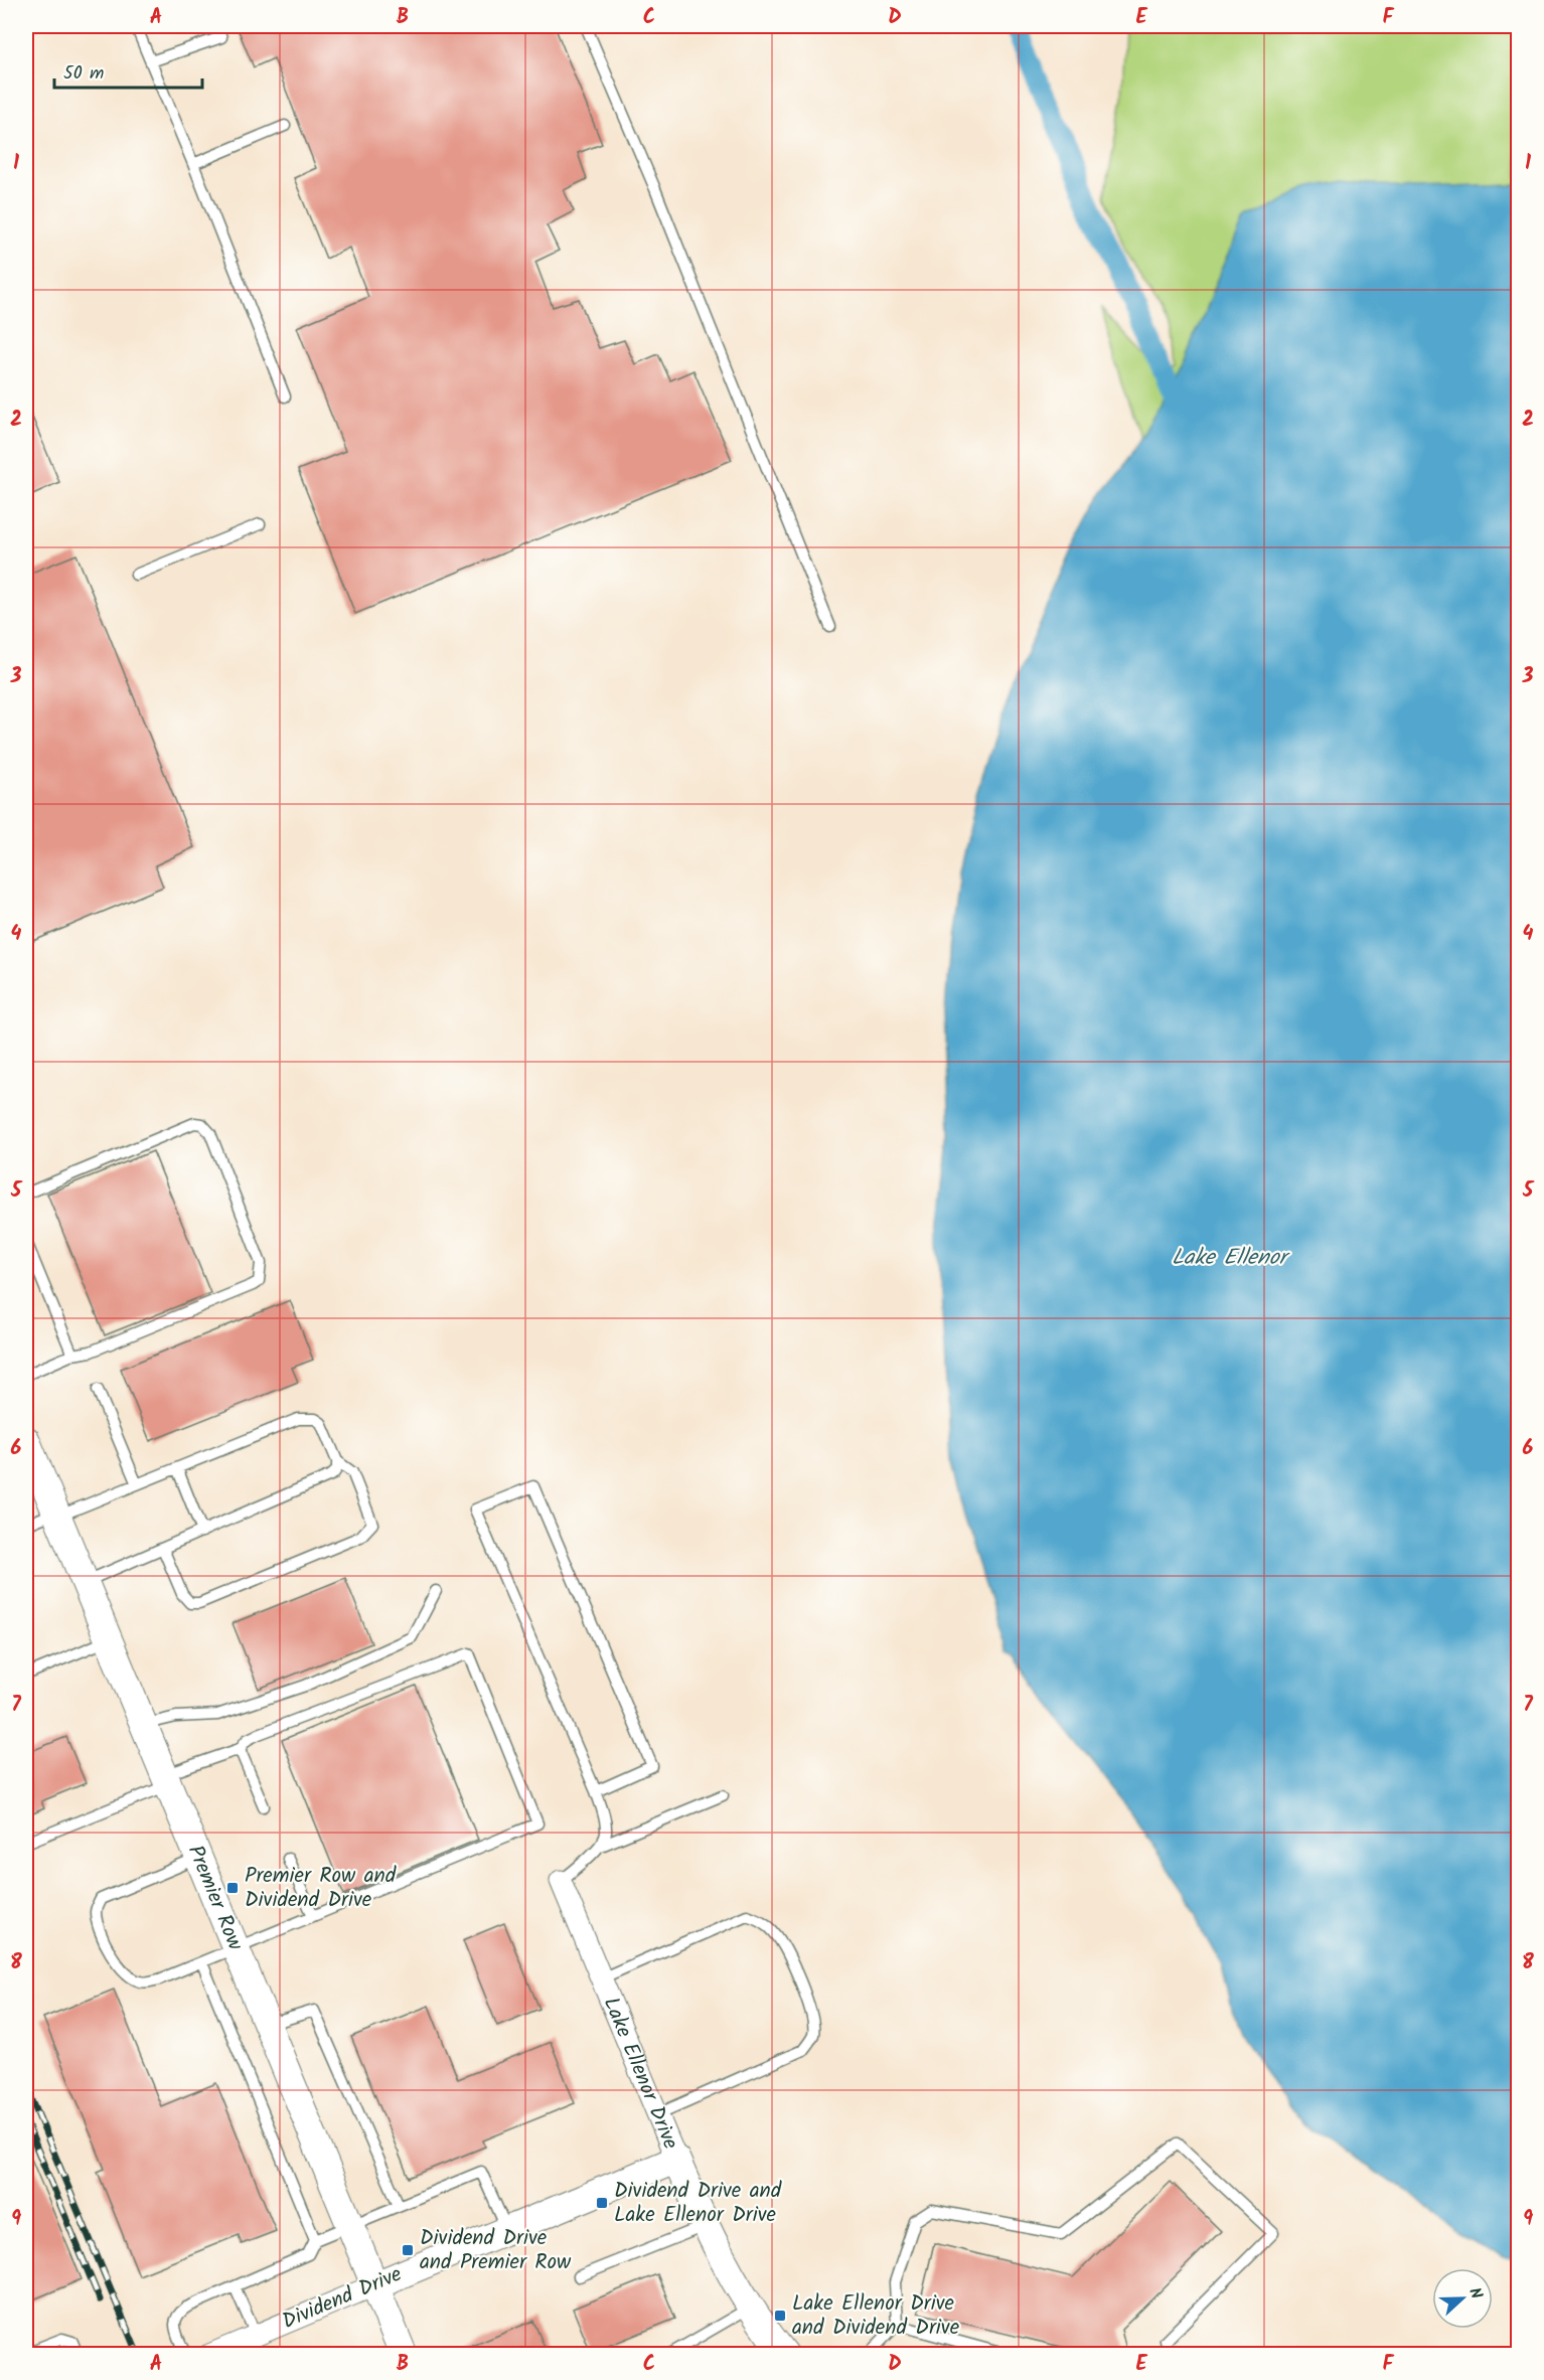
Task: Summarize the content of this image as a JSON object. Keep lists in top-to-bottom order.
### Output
{
  "streets": {
    "street": ["Premier Row", "Lake Ellenor Drive", "Dividend Drive"]
  },
  "crossings": [
    ["Premier Row", "Dividend Drive"],
    ["Lake Ellenor Drive", "Dividend Drive"]
  ],
  "water": ["Lake Ellenor"],
  "places": {
    "transit": [
      "Premier Row and Dividend Drive",
      "Dividend Drive and Lake Ellenor Drive",
      "Dividend Drive and Premier Row",
      "Lake Ellenor Drive and Dividend Drive"
    ]
  },
  "scale_bar": "50 m",
  "north": "right",
  "grid": {
    "columns": [
      "A",
      "B",
      "C",
      "D",
      "E",
      "F"
    ],
    "rows": [
      "1",
      "2",
      "3",
      "4",
      "5",
      "6",
      "7",
      "8",
      "9"
    ]
  }
}
